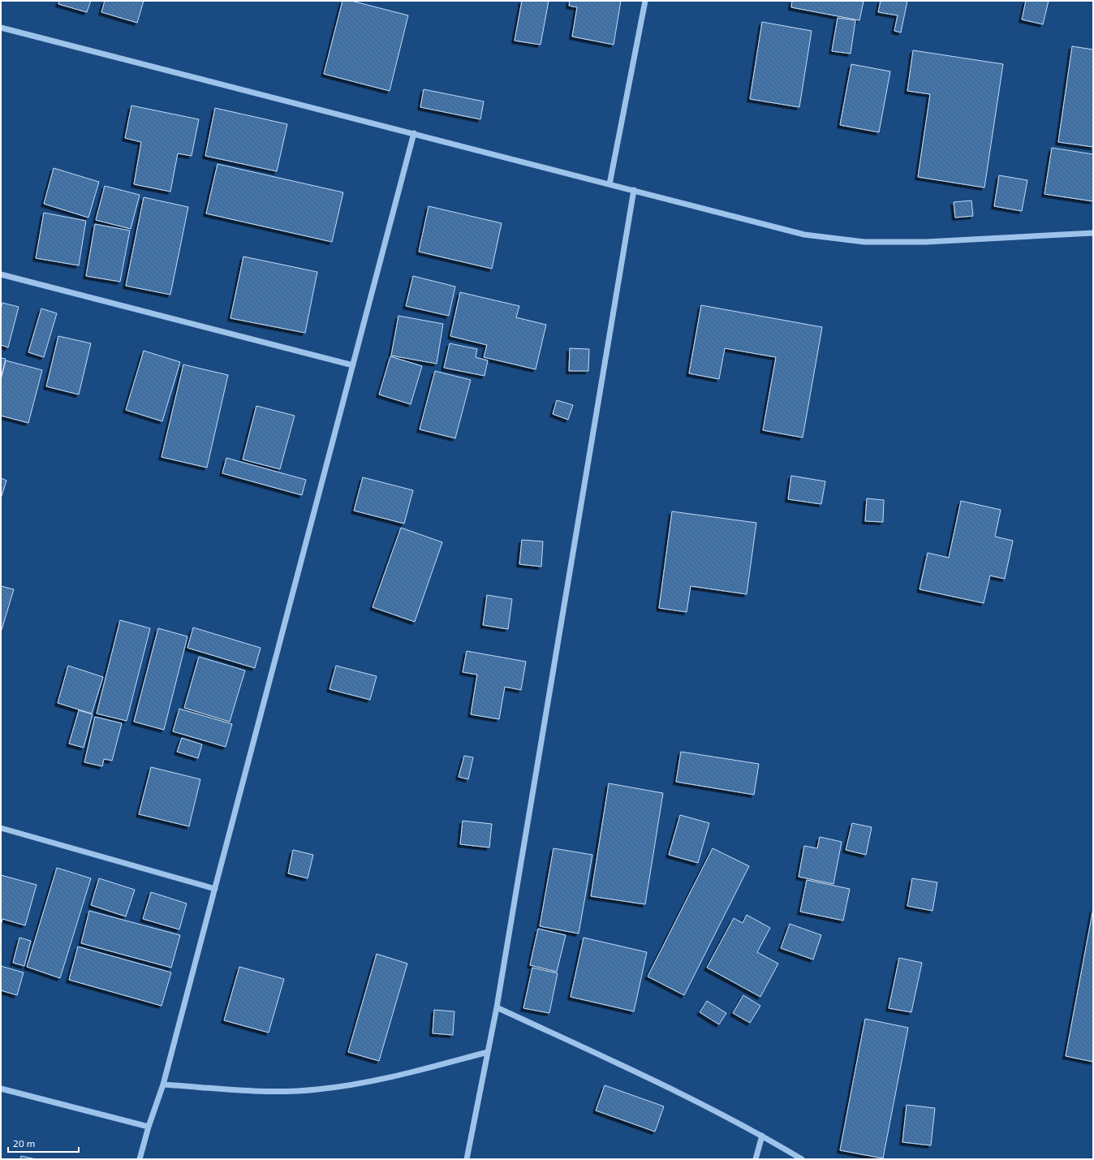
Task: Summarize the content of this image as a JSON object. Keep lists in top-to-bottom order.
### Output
{
  "scale_bar": "20 m"
}
